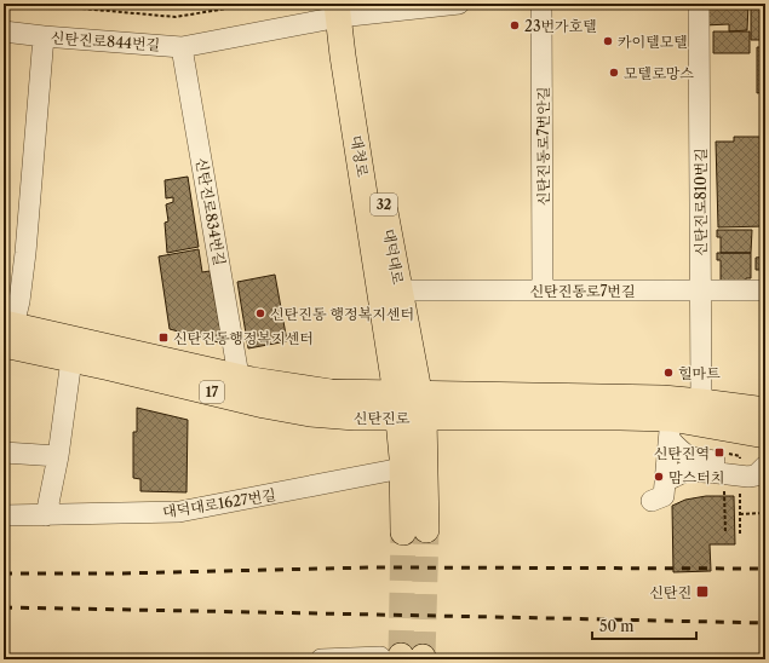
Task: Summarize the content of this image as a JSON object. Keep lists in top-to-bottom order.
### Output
{
  "streets": {
    "main road": [
      "대청로",
      "32",
      "대덕대로",
      "17",
      "신탄진로"
    ],
    "street": [
      "신탄진로844번길",
      "신탄진동로7번안길",
      "신탄진로810번길",
      "신탄진로834번길",
      "신탄진동로7번길",
      "대덕대로1627번길"
    ]
  },
  "crossings": [
    ["신탄진로844번길", "대청로"],
    ["신탄진로844번길", "신탄진로834번길"],
    ["신탄진로844번길", "대덕대로"],
    ["신탄진로844번길", "신탄진로"],
    ["신탄진동로7번안길", "신탄진동로7번길"],
    ["대청로", "대덕대로"],
    ["대청로", "신탄진로"],
    ["신탄진로810번길", "신탄진동로7번길"],
    ["신탄진로810번길", "신탄진로"],
    ["신탄진로834번길", "신탄진로"],
    ["대덕대로", "신탄진동로7번길"],
    ["대덕대로", "신탄진로"],
    ["대덕대로", "대덕대로1627번길"]
  ],
  "places": {
    "other": [
      "23번가호텔",
      "카이텔모텔",
      "모텔로망스",
      "신탄진동 행정복지센터",
      "힐마트",
      "맘스터치"
    ],
    "transit": ["신탄진동행정복지센터", "신탄진역", "신탄진"]
  },
  "scale_bar": "50 m"
}
